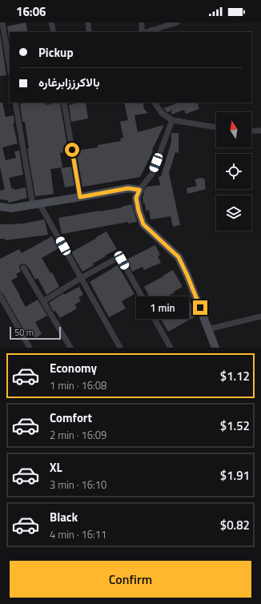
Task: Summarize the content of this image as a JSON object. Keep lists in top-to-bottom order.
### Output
{
  "scale_bar": "50 m",
  "north": "top",
  "page": {
    "status": "16:06",
    "banner": ["Pickup", "بالاکرززابرغاره"],
    "bubble": "1 min",
    "scale": "50 m",
    "list": [
      {
        "name": "Economy",
        "note": "1 min · 16:08",
        "value": "$1.12"
      },
      {
        "name": "Comfort",
        "note": "2 min · 16:09",
        "value": "$1.52"
      },
      {
        "name": "XL",
        "note": "3 min · 16:10",
        "value": "$1.91"
      },
      {
        "name": "Black",
        "note": "4 min · 16:11",
        "value": "$0.82"
      }
    ],
    "buttons": "Confirm"
  }
}
